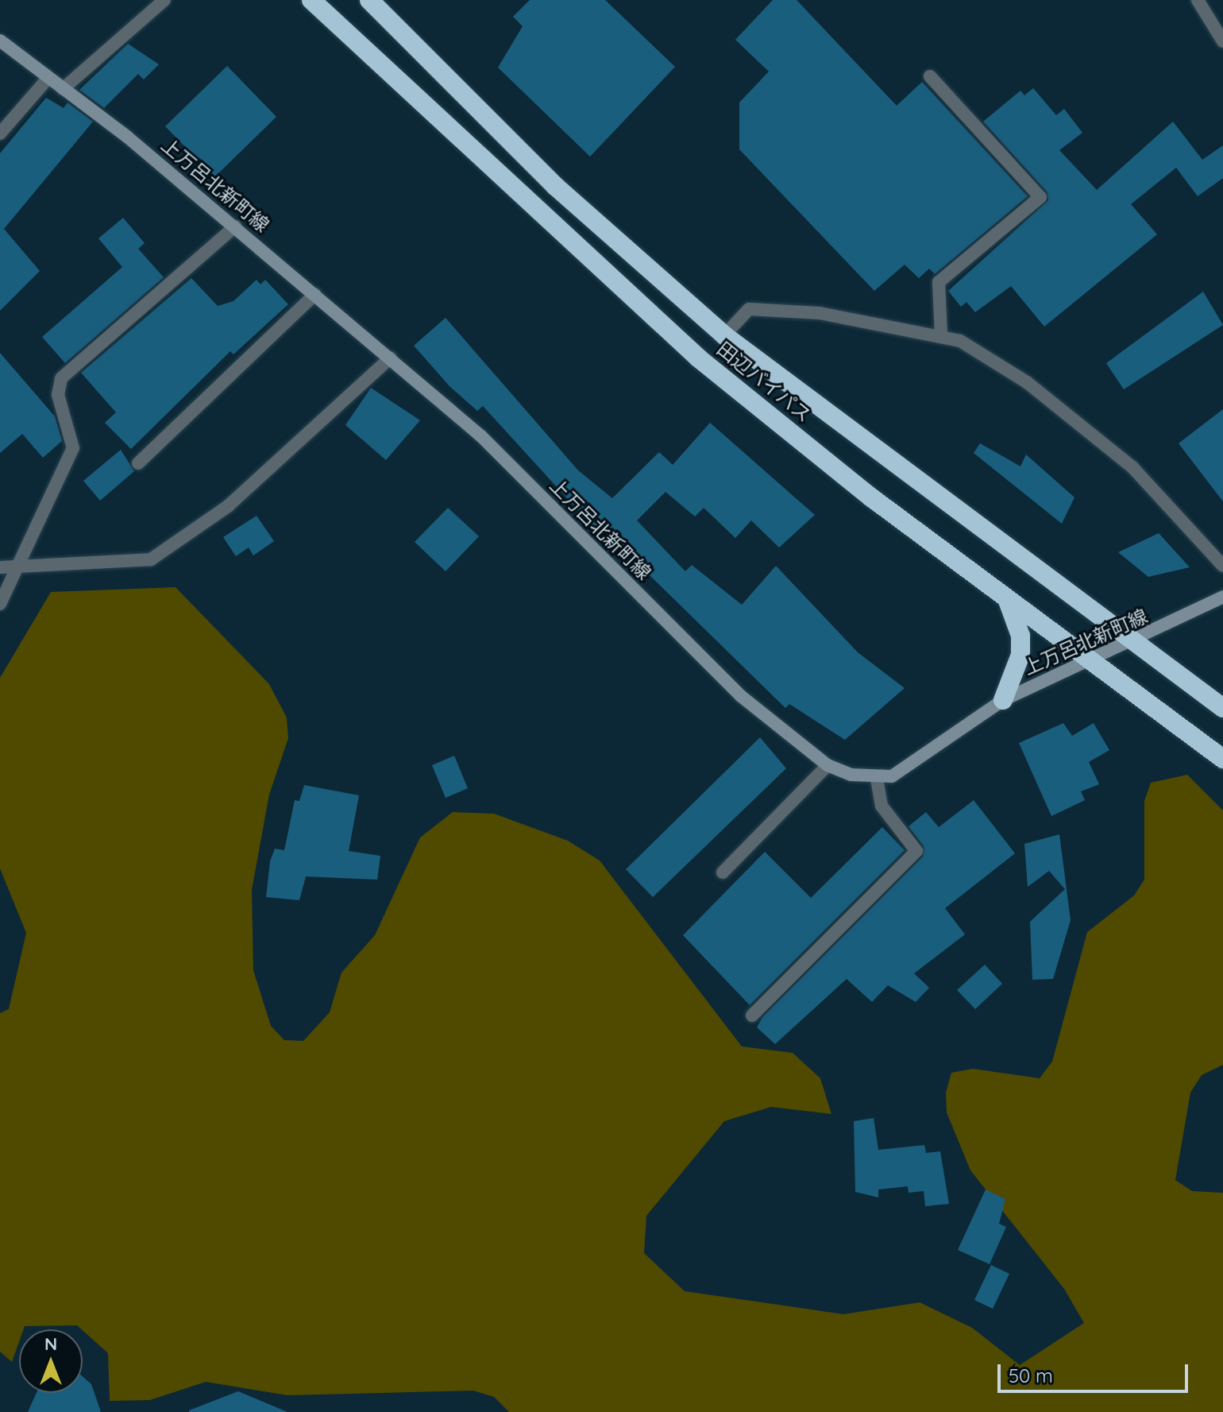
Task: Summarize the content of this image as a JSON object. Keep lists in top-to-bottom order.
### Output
{
  "streets": {
    "highway": ["田辺バイパス"],
    "main road": ["上万呂北新町線"]
  },
  "crossings": [
    ["上万呂北新町線", "田辺バイパス"]
  ],
  "scale_bar": "50 m",
  "north": "top"
}
